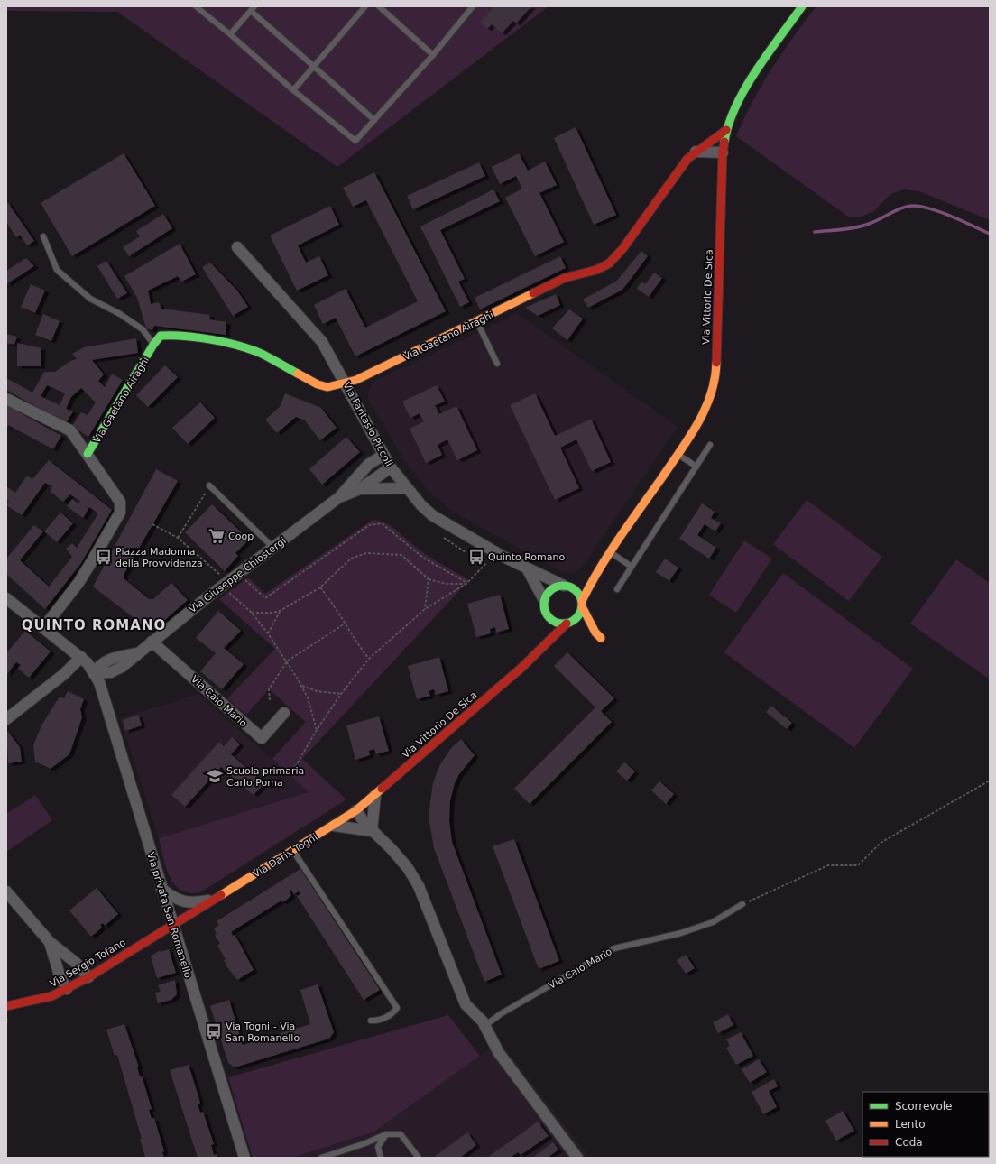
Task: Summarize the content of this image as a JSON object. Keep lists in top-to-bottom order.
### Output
{
  "streets": {
    "street": [
      "Via Vittorio De Sica",
      "Via Gaetano Airaghi",
      "Via Fantasio Piccoli",
      "Via Giuseppe Chiostergi",
      "Via Caio Mario",
      "Via Darix Togni",
      "Via privata San Romanello",
      "Via Sergio Tofano"
    ]
  },
  "crossings": [
    ["Via Vittorio De Sica", "Via Gaetano Airaghi"],
    ["Via Vittorio De Sica", "Via Fantasio Piccoli"],
    ["Via Vittorio De Sica", "Via Darix Togni"],
    ["Via Gaetano Airaghi", "Via Fantasio Piccoli"],
    ["Via Fantasio Piccoli", "Via Giuseppe Chiostergi"],
    ["Via Giuseppe Chiostergi", "Via Caio Mario"],
    ["Via Giuseppe Chiostergi", "Via privata San Romanello"],
    ["Via Darix Togni", "Via privata San Romanello"],
    ["Via Darix Togni", "Via Sergio Tofano"],
    ["Via privata San Romanello", "Via Sergio Tofano"]
  ],
  "districts": ["QUINTO ROMANO"],
  "places": {
    "supermarket": ["Coop"],
    "bus stop": ["Piazza Madonna della Provvidenza", "Quinto Romano", "Via Togni - Via San Romanello"],
    "school or university": ["Scuola primaria Carlo Poma"]
  },
  "legend": ["Scorrevole", "Lento", "Coda"]
}
